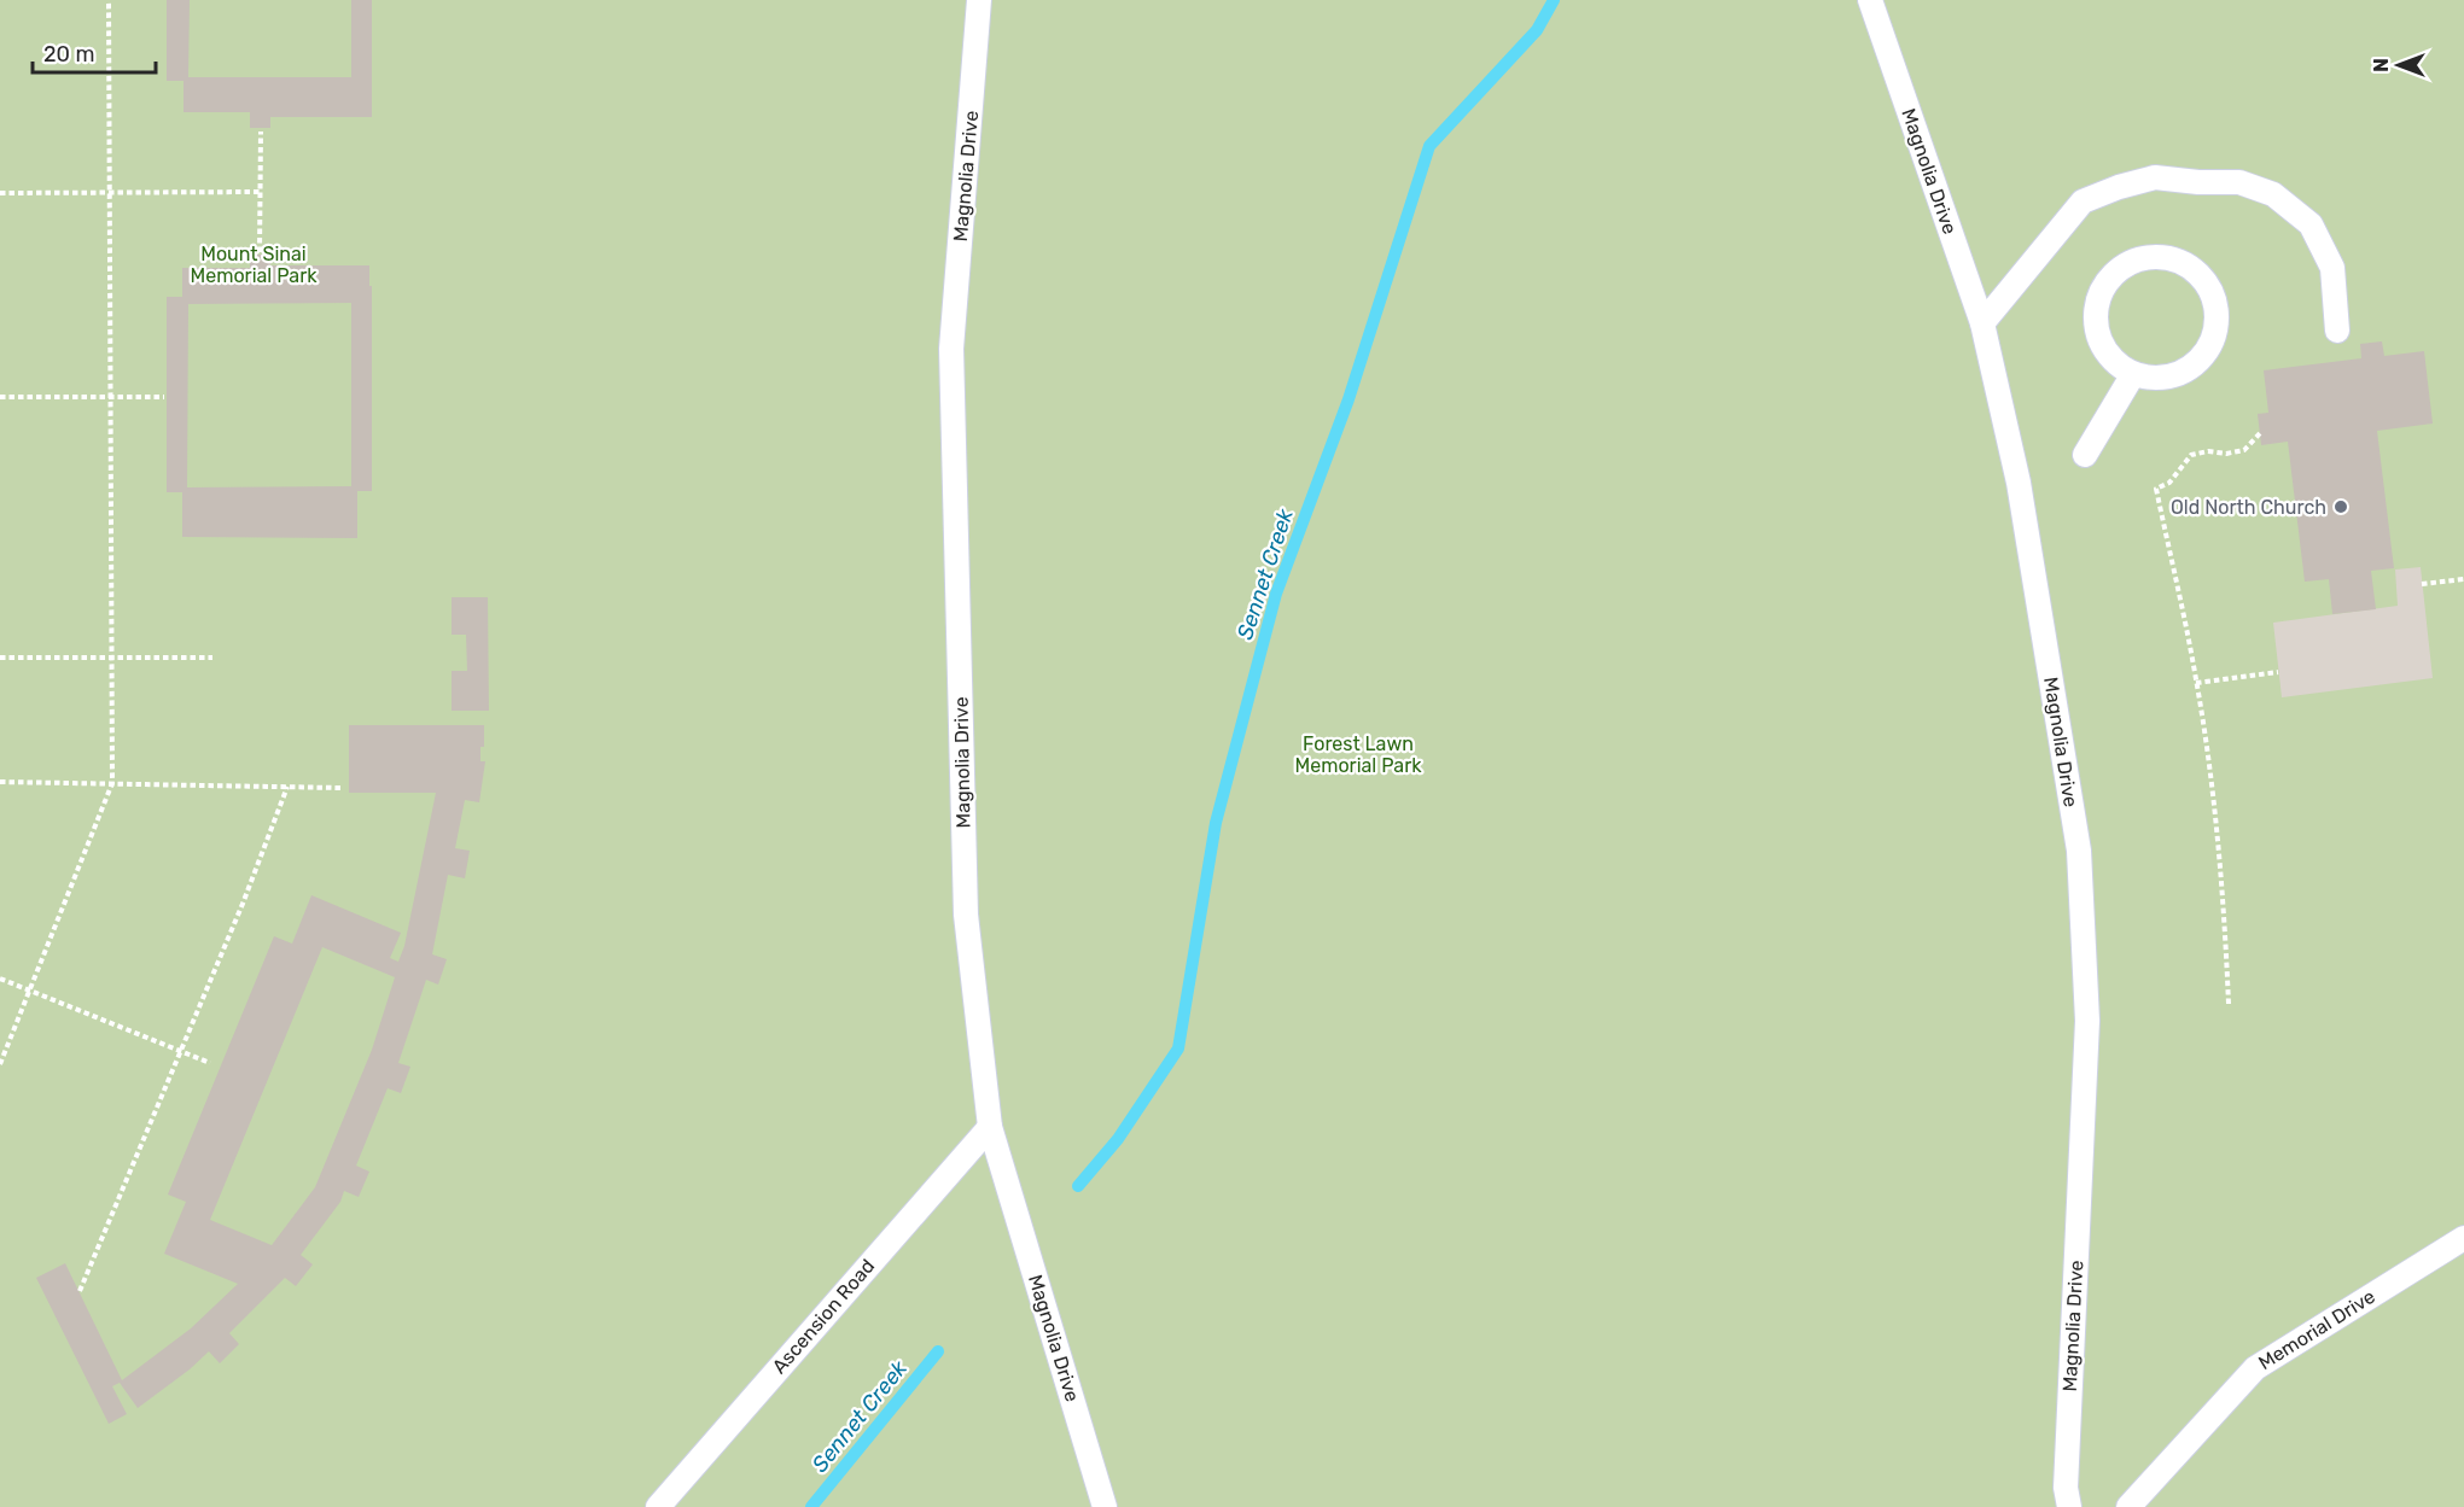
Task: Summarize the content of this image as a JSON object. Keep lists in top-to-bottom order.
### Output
{
  "streets": {
    "lane": ["Magnolia Drive", "Ascension Road", "Memorial Drive"]
  },
  "crossings": [
    ["Magnolia Drive", "Ascension Road"]
  ],
  "water": ["Sennet Creek"],
  "parks": ["Mount Sinai Memorial Park", "Forest Lawn Memorial Park"],
  "places": ["Old North Church"],
  "scale_bar": "20 m",
  "north": "left"
}
